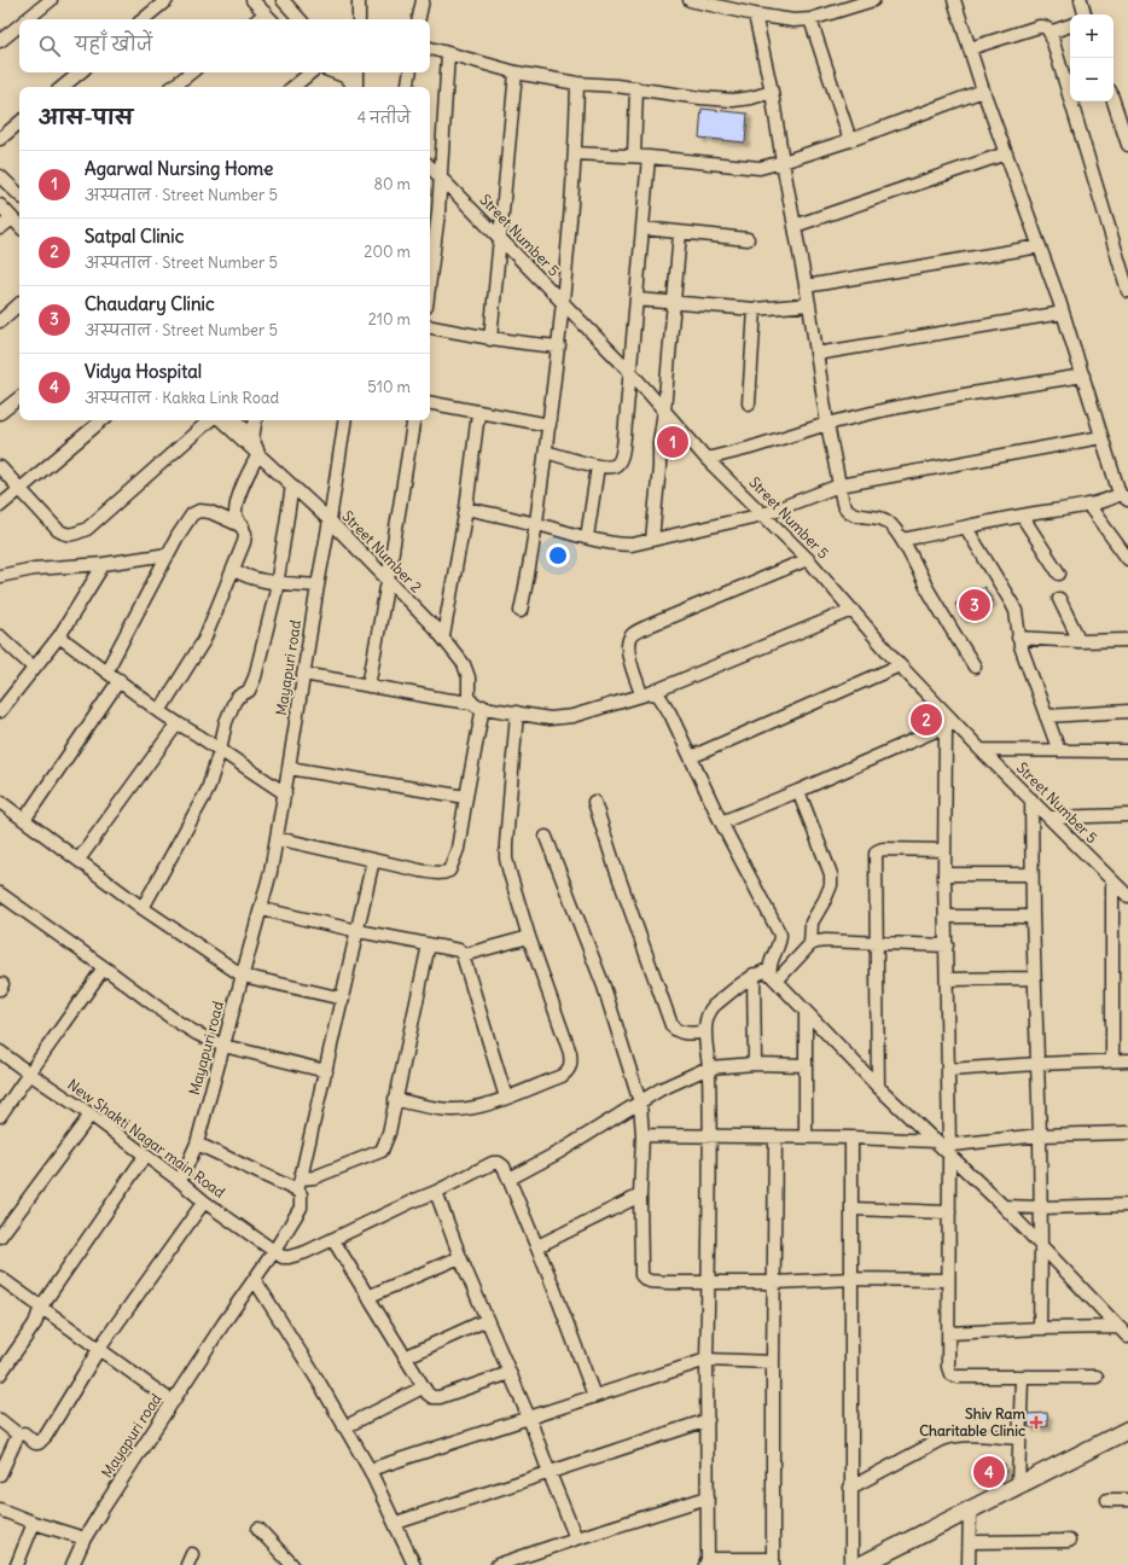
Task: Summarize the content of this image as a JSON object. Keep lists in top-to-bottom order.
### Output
{
  "streets": {
    "street": [
      "Street Number 5",
      "Street Number 2",
      "Mayapuri road",
      "New Shakti Nagar main Road"
    ]
  },
  "crossings": [
    ["Street Number 2", "Mayapuri road"],
    ["Mayapuri road", "New Shakti Nagar main Road"]
  ],
  "places": {
    "health": ["Shiv Ram Charitable Clinic"]
  },
  "page": {
    "map_buttons": ["+", "−"],
    "search": "यहाँ खोजें",
    "heading": ["आस-पास", "4 नतीजे"],
    "list": [
      {
        "mark": "1",
        "name": "Agarwal Nursing Home",
        "note": "अस्पताल · Street Number 5",
        "value": "80 m"
      },
      {
        "mark": "2",
        "name": "Satpal Clinic",
        "note": "अस्पताल · Street Number 5",
        "value": "200 m"
      },
      {
        "mark": "3",
        "name": "Chaudary Clinic",
        "note": "अस्पताल · Street Number 5",
        "value": "210 m"
      },
      {
        "mark": "4",
        "name": "Vidya Hospital",
        "note": "अस्पताल · Kakka Link Road",
        "value": "510 m"
      }
    ],
    "pins": [
      "1",
      "3",
      "2",
      "4"
    ]
  }
}
